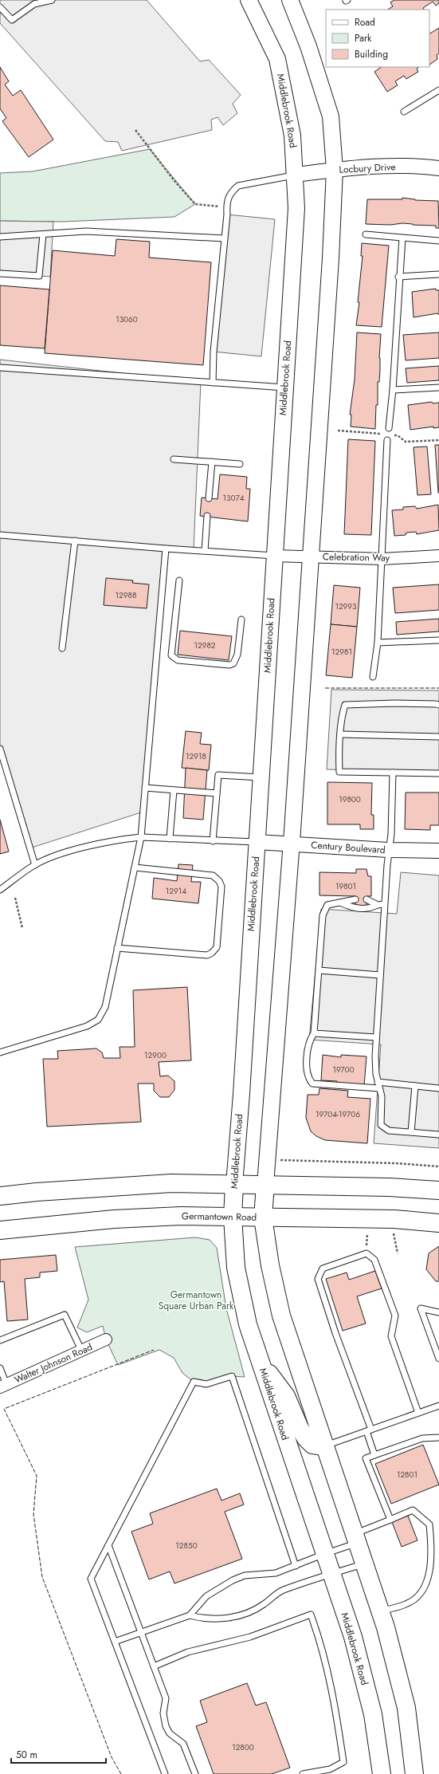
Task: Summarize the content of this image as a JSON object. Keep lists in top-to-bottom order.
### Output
{
  "streets": {
    "main road": ["Middlebrook Road", "Germantown Road"],
    "street": [
      "Locbury Drive",
      "Celebration Way",
      "Century Boulevard",
      "Walter Johnson Road"
    ]
  },
  "crossings": [
    ["Middlebrook Road", "Locbury Drive"],
    ["Middlebrook Road", "Celebration Way"],
    ["Middlebrook Road", "Century Boulevard"],
    ["Middlebrook Road", "Germantown Road"]
  ],
  "parks": ["Germantown Square Urban Park"],
  "house_numbers": [
    "13060",
    "13074",
    "12988",
    "12993",
    "12982",
    "12981",
    "12918",
    "19800",
    "19801",
    "12914",
    "12900",
    "19700",
    "19704-19706",
    "12801",
    "12850",
    "12800"
  ],
  "legend": ["Road", "Park", "Building"],
  "scale_bar": "50 m"
}
